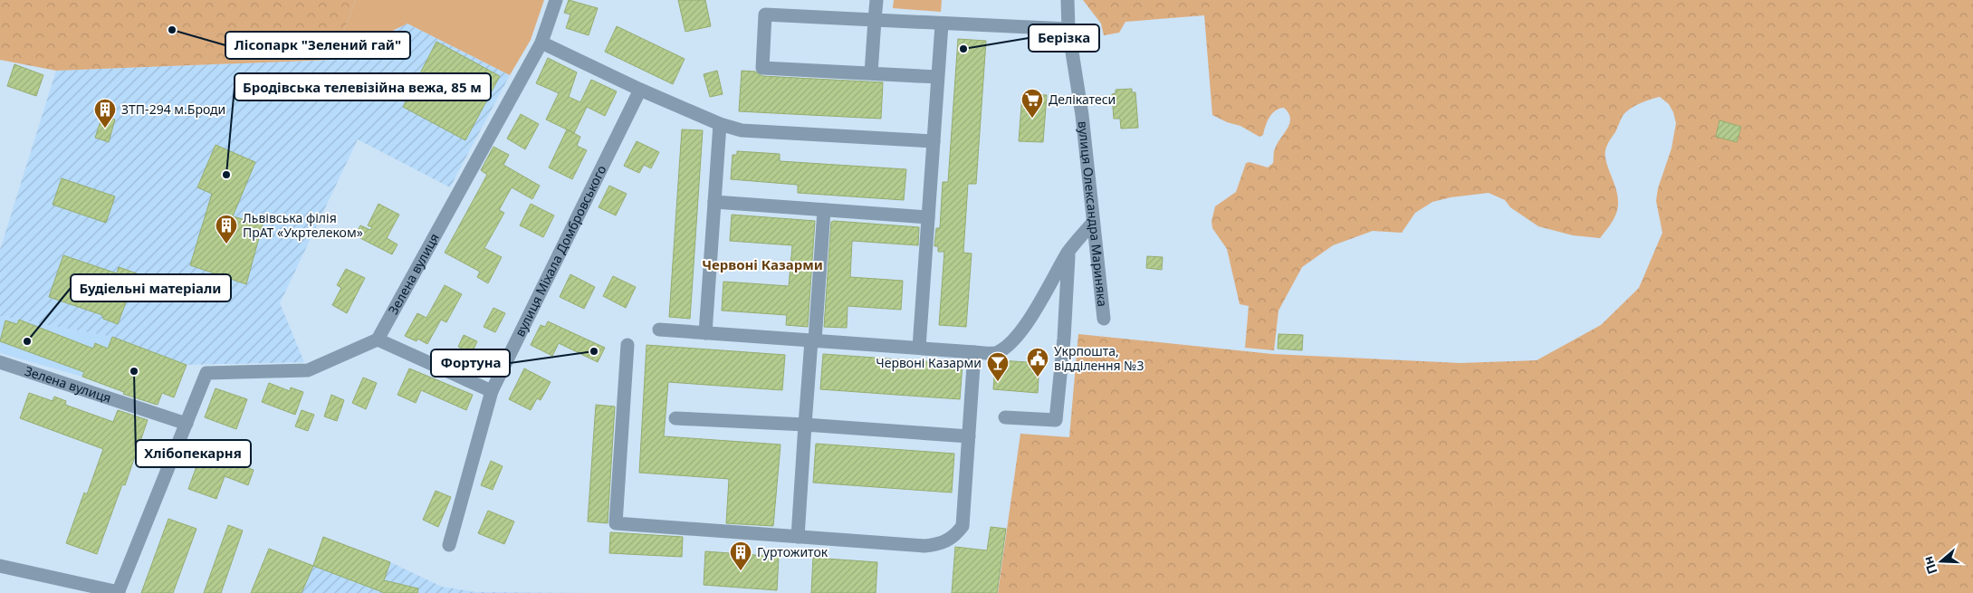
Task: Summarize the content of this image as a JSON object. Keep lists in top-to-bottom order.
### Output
{
  "streets": {
    "street": ["вулиця Олександра Мариняка", "вулиця Міхала Домбровського", "Зелена вулиця"]
  },
  "districts": ["Червоні Казарми"],
  "places": {
    "other": [
      "Лісопарк \"Зелений гай\"",
      "Берізка",
      "Бродівська телевізійна вежа, 85 м",
      "Будіельні матеріали",
      "Фортуна",
      "Хлібопекарня"
    ],
    "supermarket": ["Делікатеси"],
    "building": ["ЗТП-294 м.Броди", "Львівська філія ПрАТ «Укртелеком»", "Гуртожиток"],
    "public building": ["Укрпошта, відділення №3"],
    "bar": ["Червоні Казарми"]
  },
  "north": "left"
}
